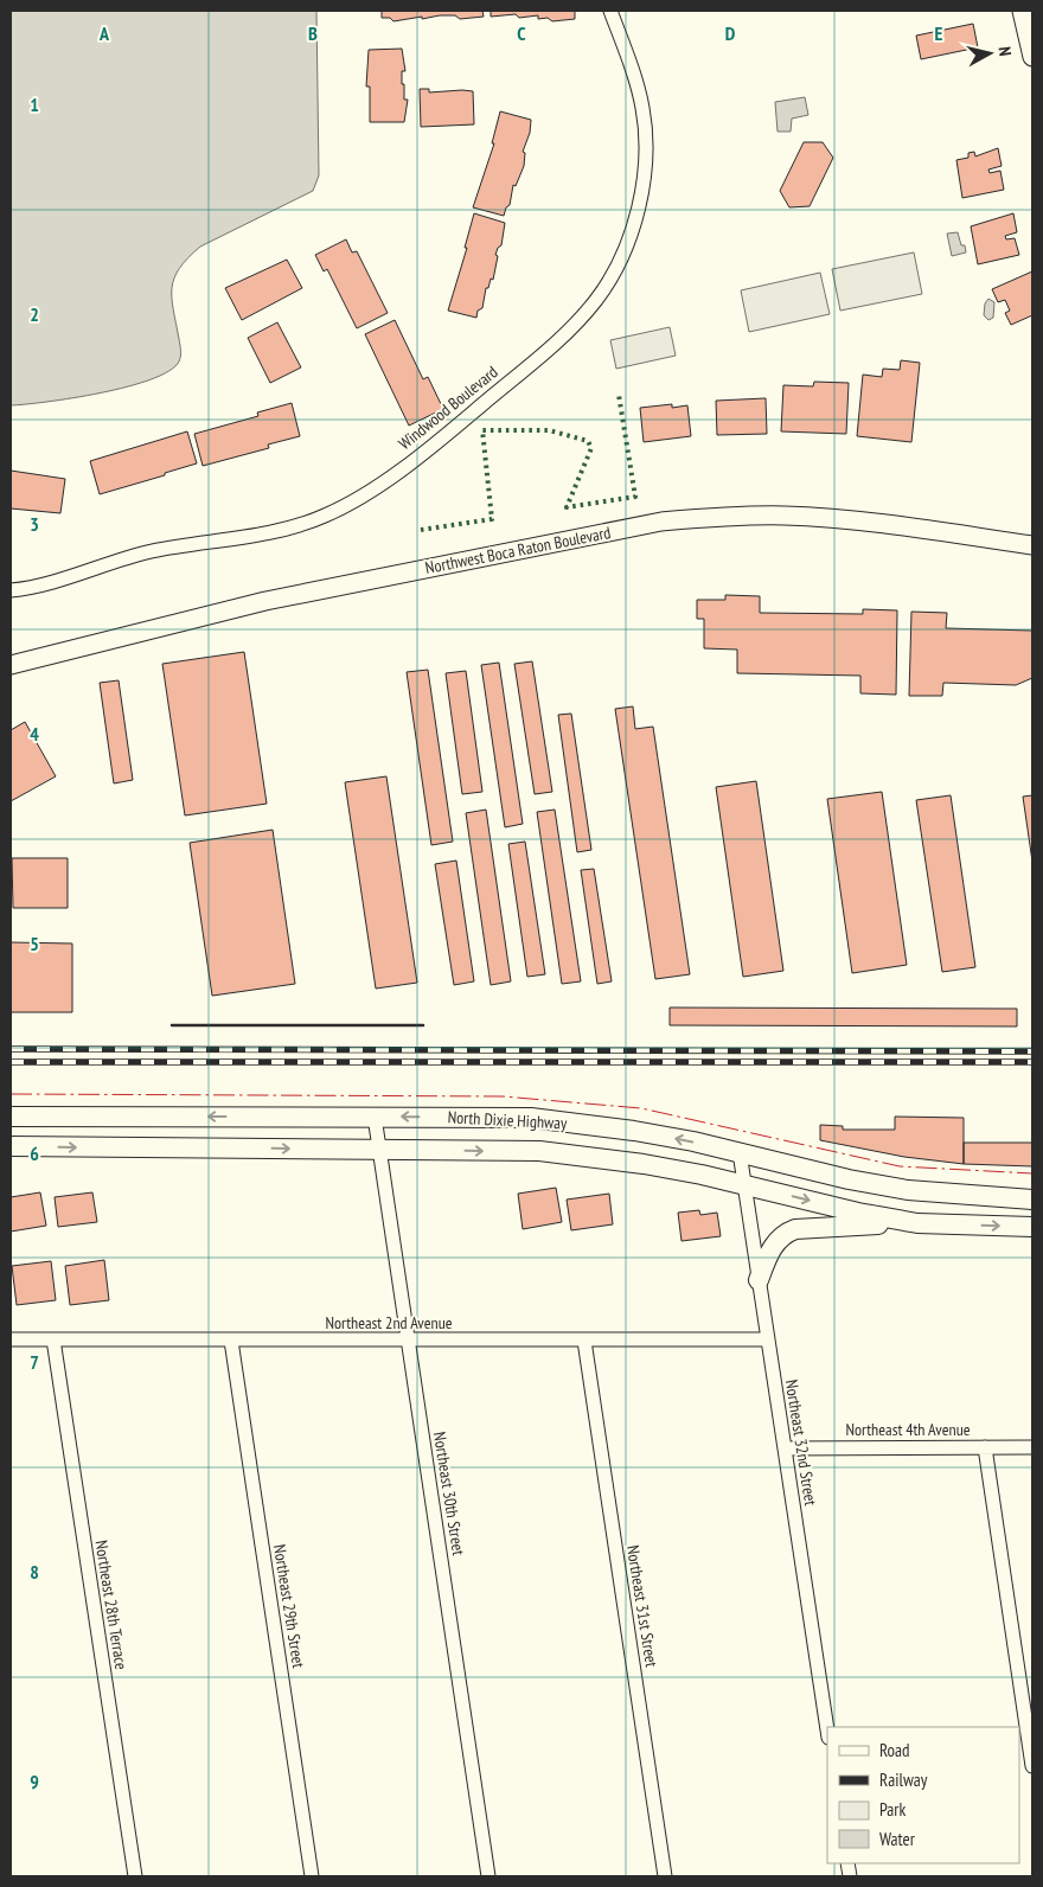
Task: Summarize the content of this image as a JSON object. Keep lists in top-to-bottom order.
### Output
{
  "streets": {
    "main road": ["North Dixie Highway"],
    "street": [
      "Windwood Boulevard",
      "Northwest Boca Raton Boulevard",
      "Northeast 2nd Avenue",
      "Northeast 4th Avenue",
      "Northeast 32nd Street",
      "Northeast 30th Street",
      "Northeast 28th Terrace",
      "Northeast 29th Street",
      "Northeast 31st Street"
    ]
  },
  "crossings": [
    ["North Dixie Highway", "Northeast 32nd Street"],
    ["North Dixie Highway", "Northeast 30th Street"],
    ["Northeast 2nd Avenue", "Northeast 32nd Street"],
    ["Northeast 2nd Avenue", "Northeast 30th Street"],
    ["Northeast 2nd Avenue", "Northeast 28th Terrace"],
    ["Northeast 2nd Avenue", "Northeast 29th Street"],
    ["Northeast 2nd Avenue", "Northeast 31st Street"],
    ["Northeast 4th Avenue", "Northeast 32nd Street"]
  ],
  "legend": [
    "Road",
    "Railway",
    "Park",
    "Water"
  ],
  "north": "right",
  "grid": {
    "columns": [
      "A",
      "B",
      "C",
      "D",
      "E"
    ],
    "rows": [
      "1",
      "2",
      "3",
      "4",
      "5",
      "6",
      "7",
      "8",
      "9"
    ]
  }
}
